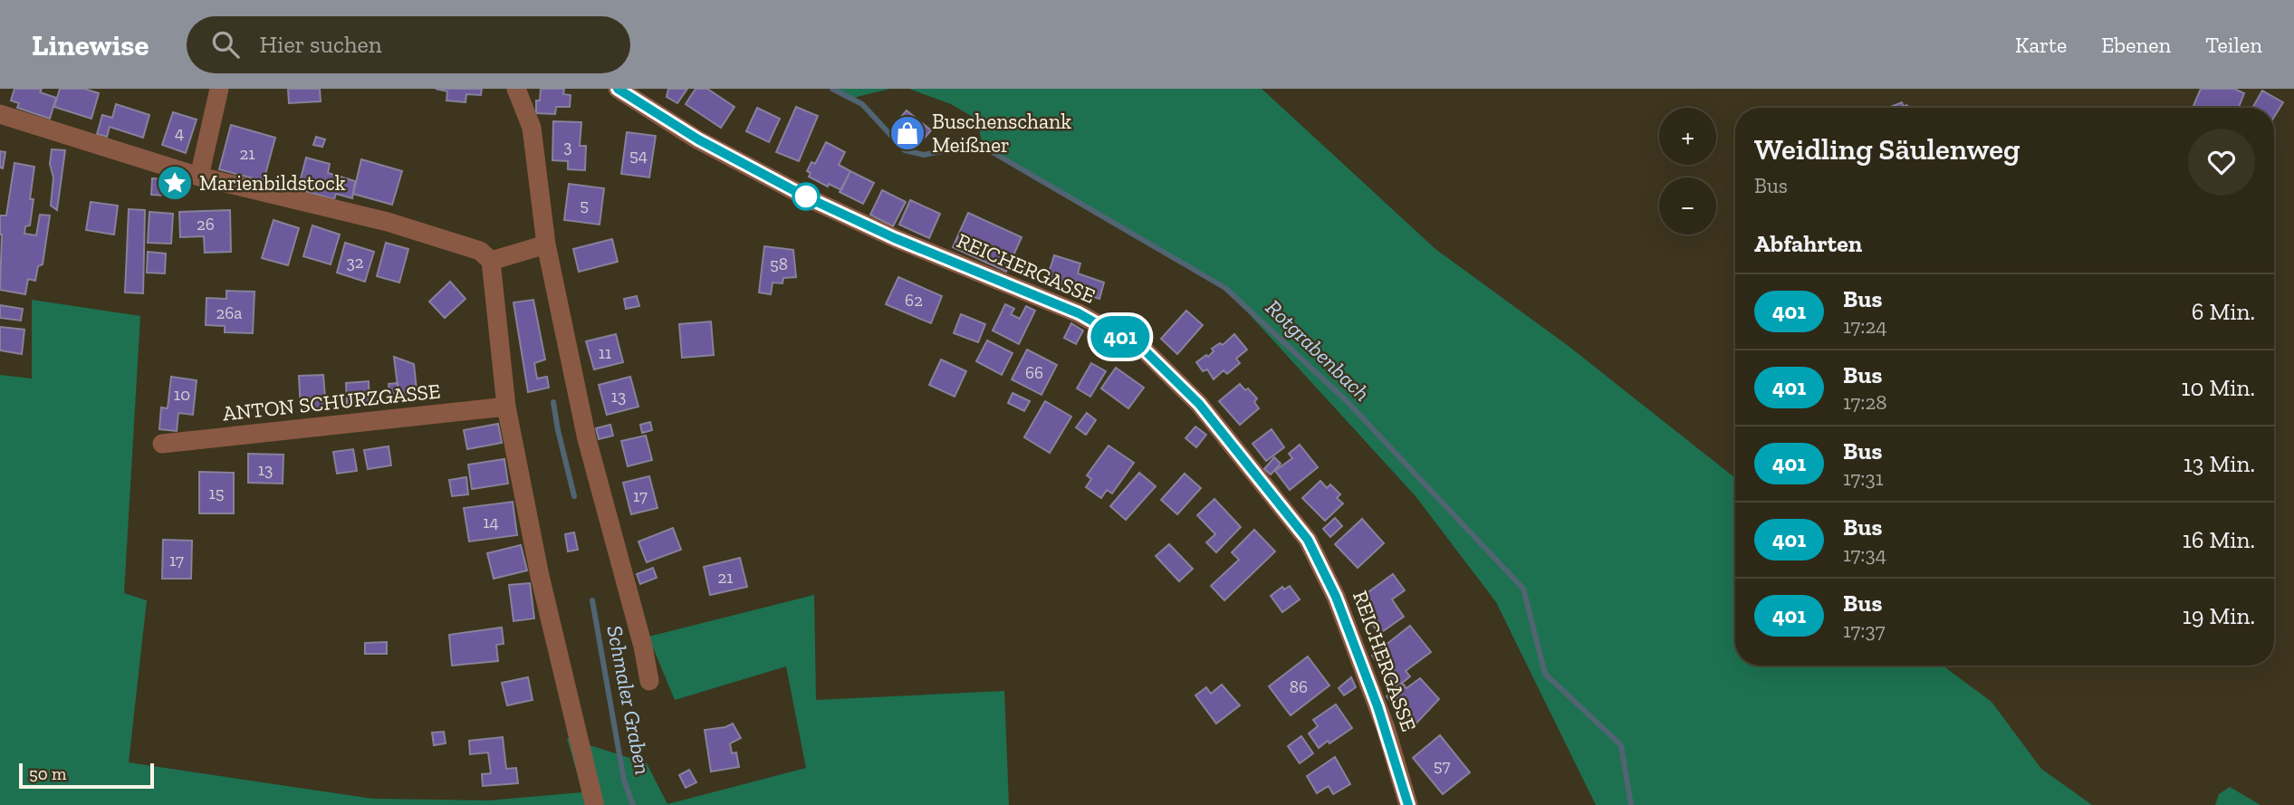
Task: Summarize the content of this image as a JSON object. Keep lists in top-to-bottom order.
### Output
{
  "streets": {
    "street": ["REICHERGASSE", "ANTON SCHURZGASSE"]
  },
  "water": ["Rotgrabenbach", "Schmaler Graben"],
  "places": {
    "shop": ["Buschenschank Meißner"],
    "place": ["Marienbildstock"]
  },
  "lines": ["bus line 401"],
  "house_numbers": [
    "4",
    "3",
    "21",
    "54",
    "5",
    "26",
    "32",
    "58",
    "62",
    "26a",
    "11",
    "66",
    "10",
    "13",
    "13",
    "15",
    "17",
    "14",
    "17",
    "21",
    "86",
    "57"
  ],
  "scale_bar": "50 m",
  "page": {
    "header": "Linewise",
    "search": "Hier suchen",
    "nav": ["Karte", "Ebenen", "Teilen"],
    "on_map": "401",
    "map_buttons": ["+", "−"],
    "heading": [
      ["Weidling Säulenweg", "Bus"],
      "Abfahrten"
    ],
    "list": [
      {
        "mark": "401",
        "name": "Bus",
        "note": "17:24",
        "value": "6 Min."
      },
      {
        "mark": "401",
        "name": "Bus",
        "note": "17:28",
        "value": "10 Min."
      },
      {
        "mark": "401",
        "name": "Bus",
        "note": "17:31",
        "value": "13 Min."
      },
      {
        "mark": "401",
        "name": "Bus",
        "note": "17:34",
        "value": "16 Min."
      },
      {
        "mark": "401",
        "name": "Bus",
        "note": "17:37",
        "value": "19 Min."
      }
    ],
    "scale": "50 m"
  }
}
